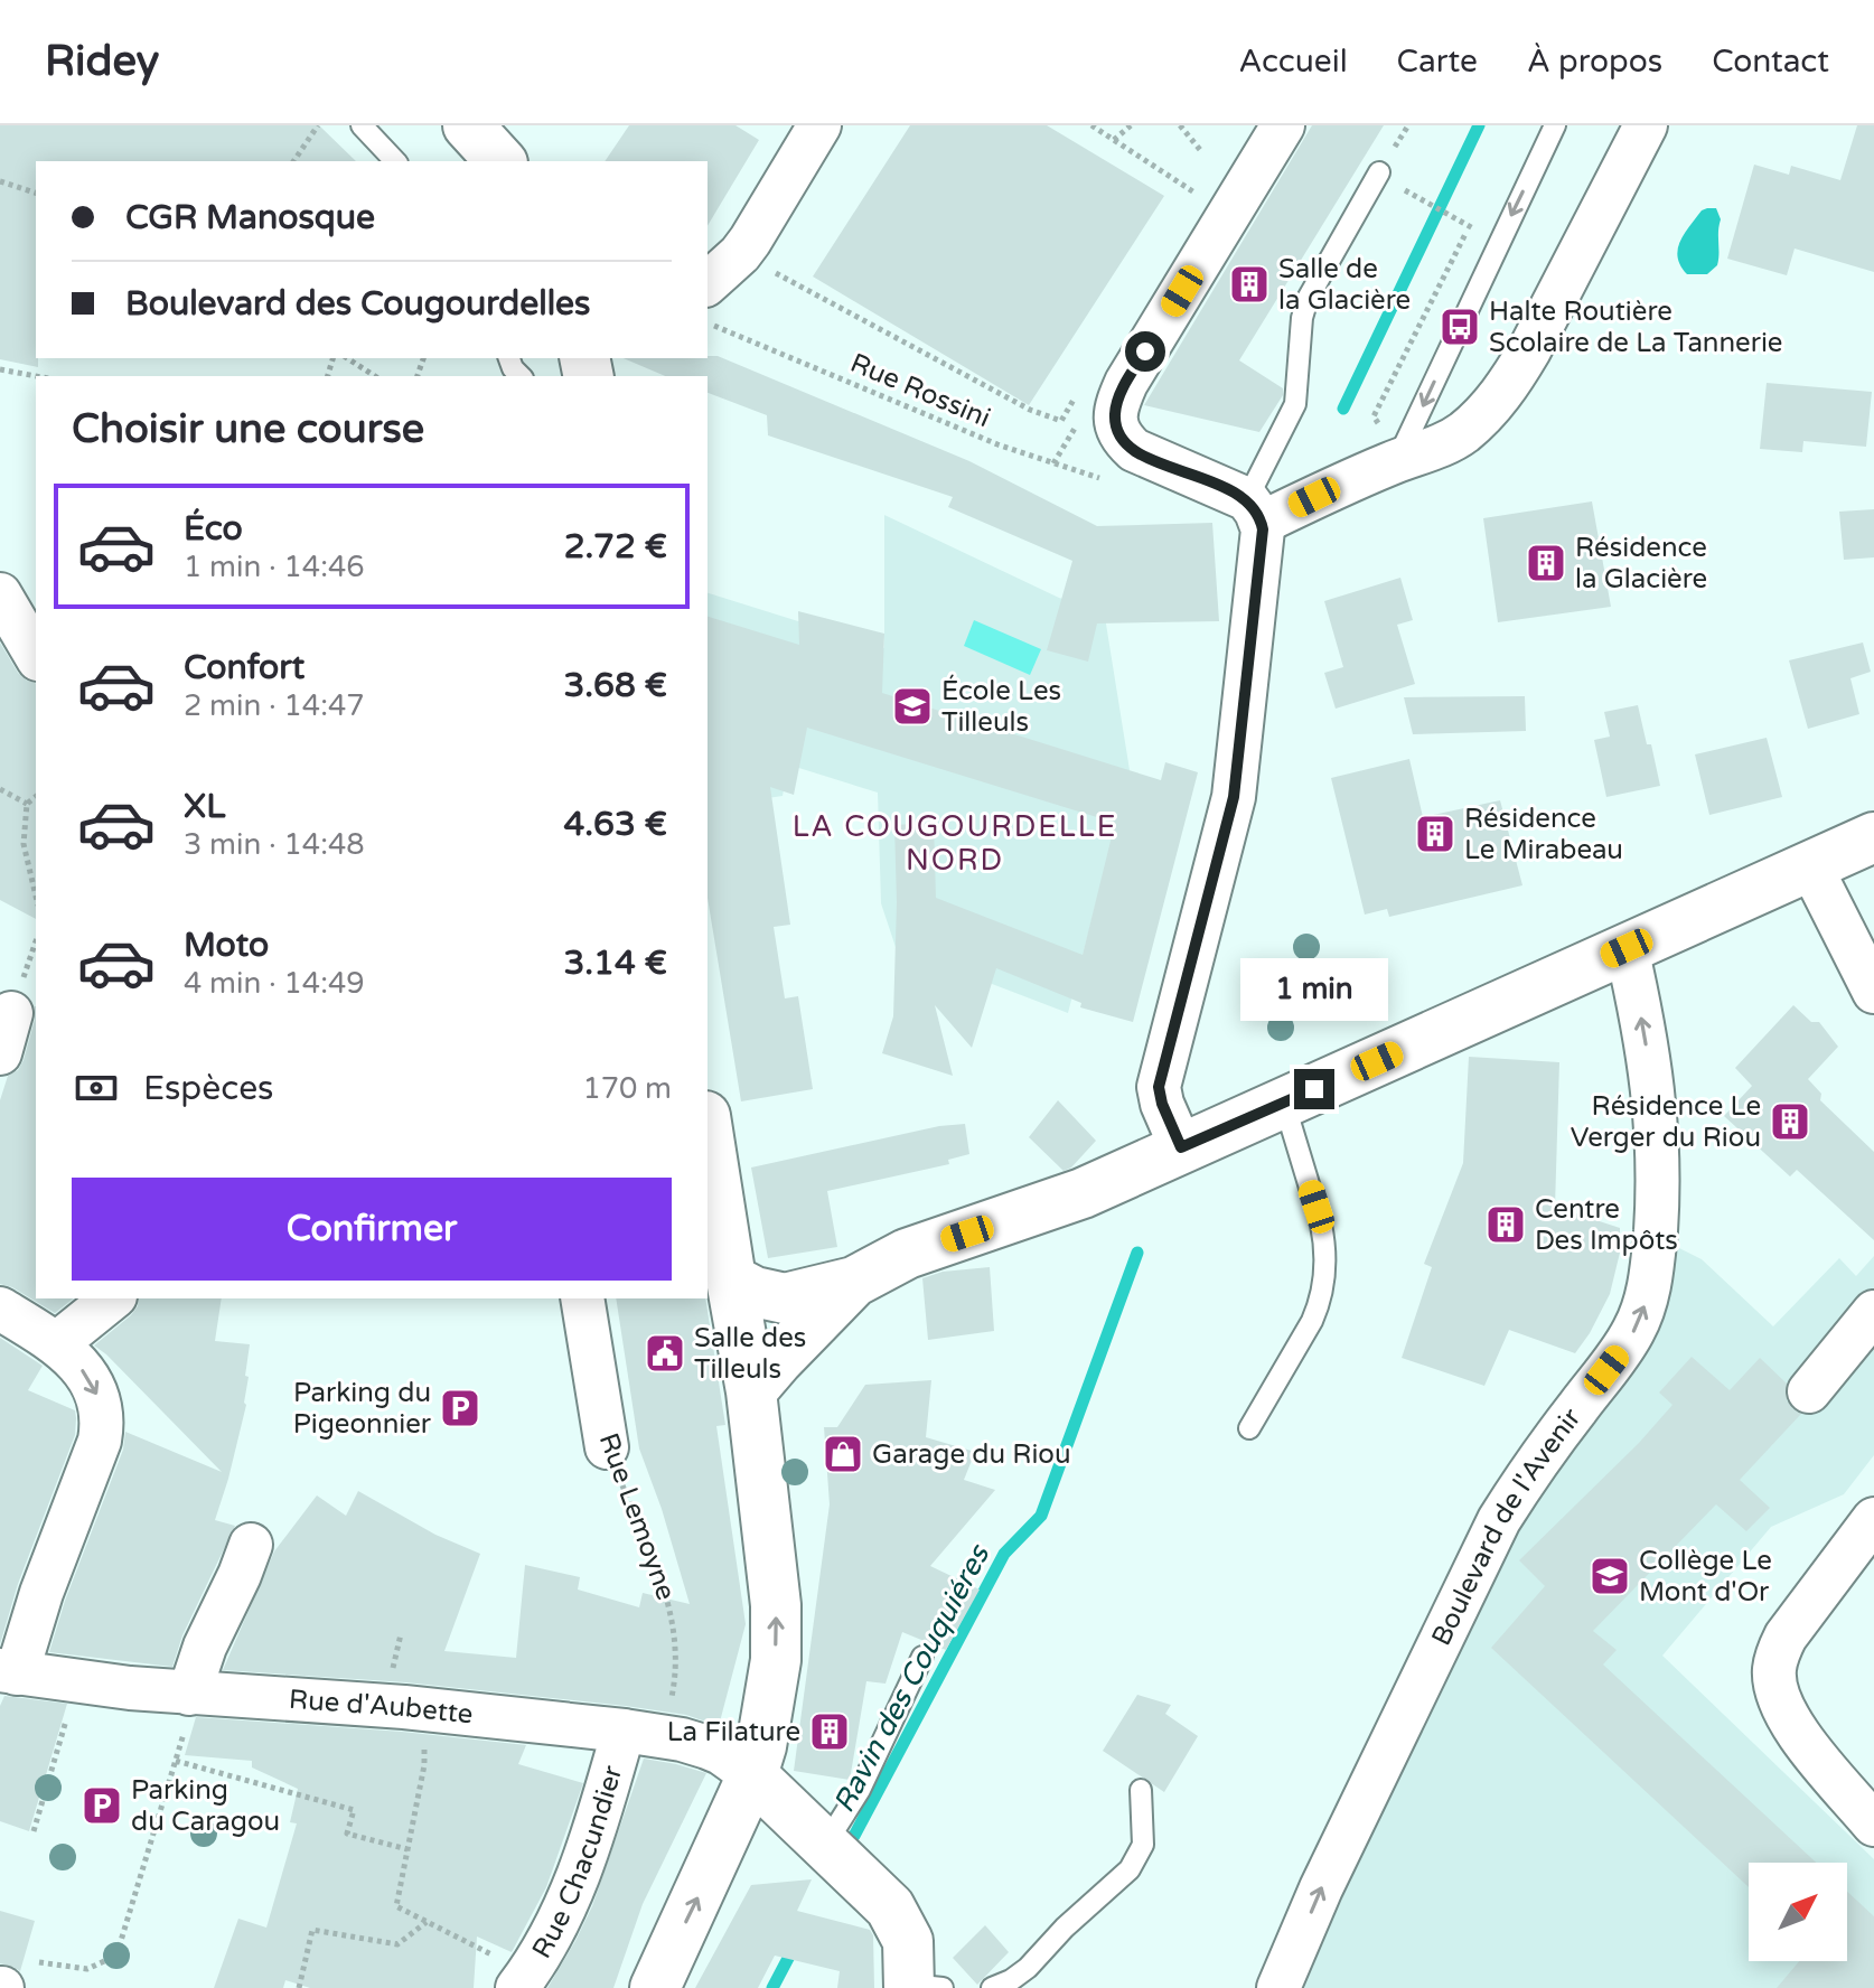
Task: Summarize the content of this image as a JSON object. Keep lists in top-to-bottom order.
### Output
{
  "streets": {
    "street": [
      "Rue Lemoyne",
      "Boulevard de l'Avenir",
      "Rue d'Aubette",
      "Rue Chacundier"
    ],
    "path": ["Rue Rossini"]
  },
  "crossings": [
    ["Rue Lemoyne", "Rue d'Aubette"],
    ["Rue Lemoyne", "Rue Chacundier"],
    ["Rue d'Aubette", "Rue Chacundier"]
  ],
  "one_way": ["Boulevard de l'Avenir"],
  "districts": ["LA COUGOURDELLE NORD"],
  "water": ["Ravin des Couquiéres"],
  "places": {
    "building": [
      "Salle de la Glacière",
      "Résidence la Glacière",
      "Résidence Le Mirabeau",
      "Résidence Le Verger du Riou",
      "Centre Des Impôts",
      "La Filature"
    ],
    "bus stop": ["Halte Routière Scolaire de La Tannerie"],
    "school or university": ["École Les Tilleuls", "Collège Le Mont d'Or"],
    "public building": ["Salle des Tilleuls"],
    "parking": ["Parking du Pigeonnier", "Parking du Caragou"],
    "shop": ["Garage du Riou"]
  },
  "north": "top right",
  "page": {
    "header": "Ridey",
    "nav": [
      "Accueil",
      "Carte",
      "À propos",
      "Contact"
    ],
    "banner": ["CGR Manosque", "Boulevard des Cougourdelles"],
    "heading": "Choisir une course",
    "list": [
      {
        "name": "Éco",
        "note": "1 min · 14:46",
        "value": "2.72 €"
      },
      {
        "name": "Confort",
        "note": "2 min · 14:47",
        "value": "3.68 €"
      },
      {
        "name": "XL",
        "note": "3 min · 14:48",
        "value": "4.63 €"
      },
      {
        "name": "Moto",
        "note": "4 min · 14:49",
        "value": "3.14 €"
      }
    ],
    "bubble": "1 min",
    "pay": ["Espèces", "170 m"],
    "buttons": "Confirmer"
  }
}
